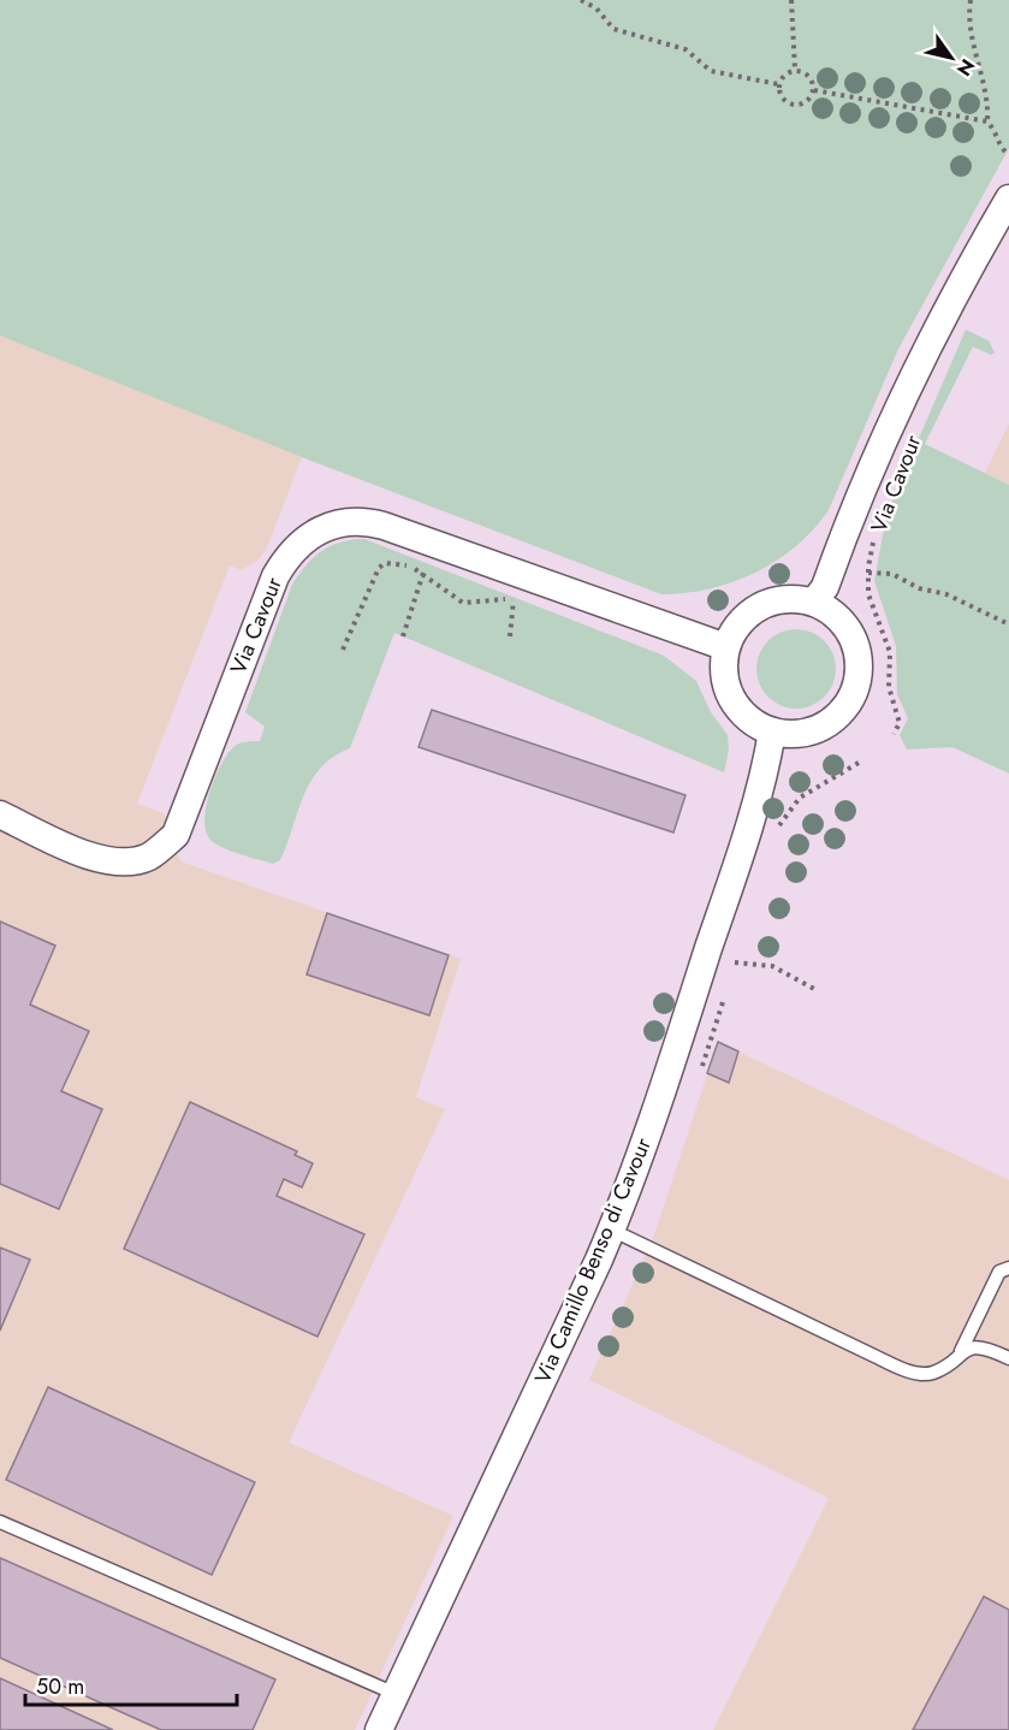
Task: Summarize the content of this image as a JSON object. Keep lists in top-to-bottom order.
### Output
{
  "streets": {
    "street": ["Via Cavour", "Via Camillo Benso di Cavour"]
  },
  "crossings": [
    ["Via Cavour", "Via Camillo Benso di Cavour"]
  ],
  "scale_bar": "50 m",
  "north": "bottom right"
}
